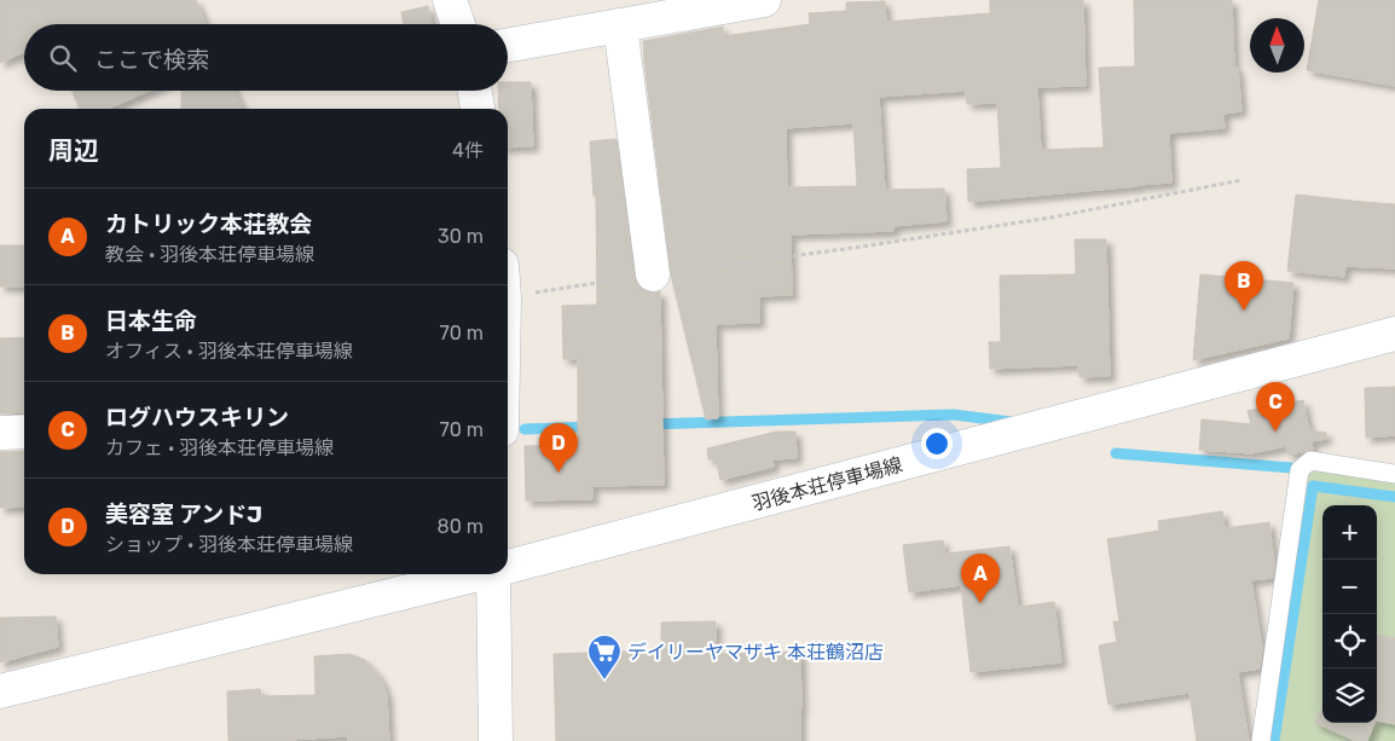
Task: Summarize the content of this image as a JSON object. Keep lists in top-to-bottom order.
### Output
{
  "streets": {
    "street": ["羽後本荘停車場線"]
  },
  "places": {
    "supermarket": ["デイリーヤマザキ 本荘鶴沼店"]
  },
  "north": "top",
  "page": {
    "search": "ここで検索",
    "heading": ["周辺", "4件"],
    "list": [
      {
        "mark": "A",
        "name": "カトリック本荘教会",
        "note": "教会 · 羽後本荘停車場線",
        "value": "30 m"
      },
      {
        "mark": "B",
        "name": "日本生命",
        "note": "オフィス · 羽後本荘停車場線",
        "value": "70 m"
      },
      {
        "mark": "C",
        "name": "ログハウスキリン",
        "note": "カフェ · 羽後本荘停車場線",
        "value": "70 m"
      },
      {
        "mark": "D",
        "name": "美容室 アンドJ",
        "note": "ショップ · 羽後本荘停車場線",
        "value": "80 m"
      }
    ],
    "pins": [
      "B",
      "C",
      "D",
      "A"
    ],
    "map_buttons": ["+", "−"]
  }
}
